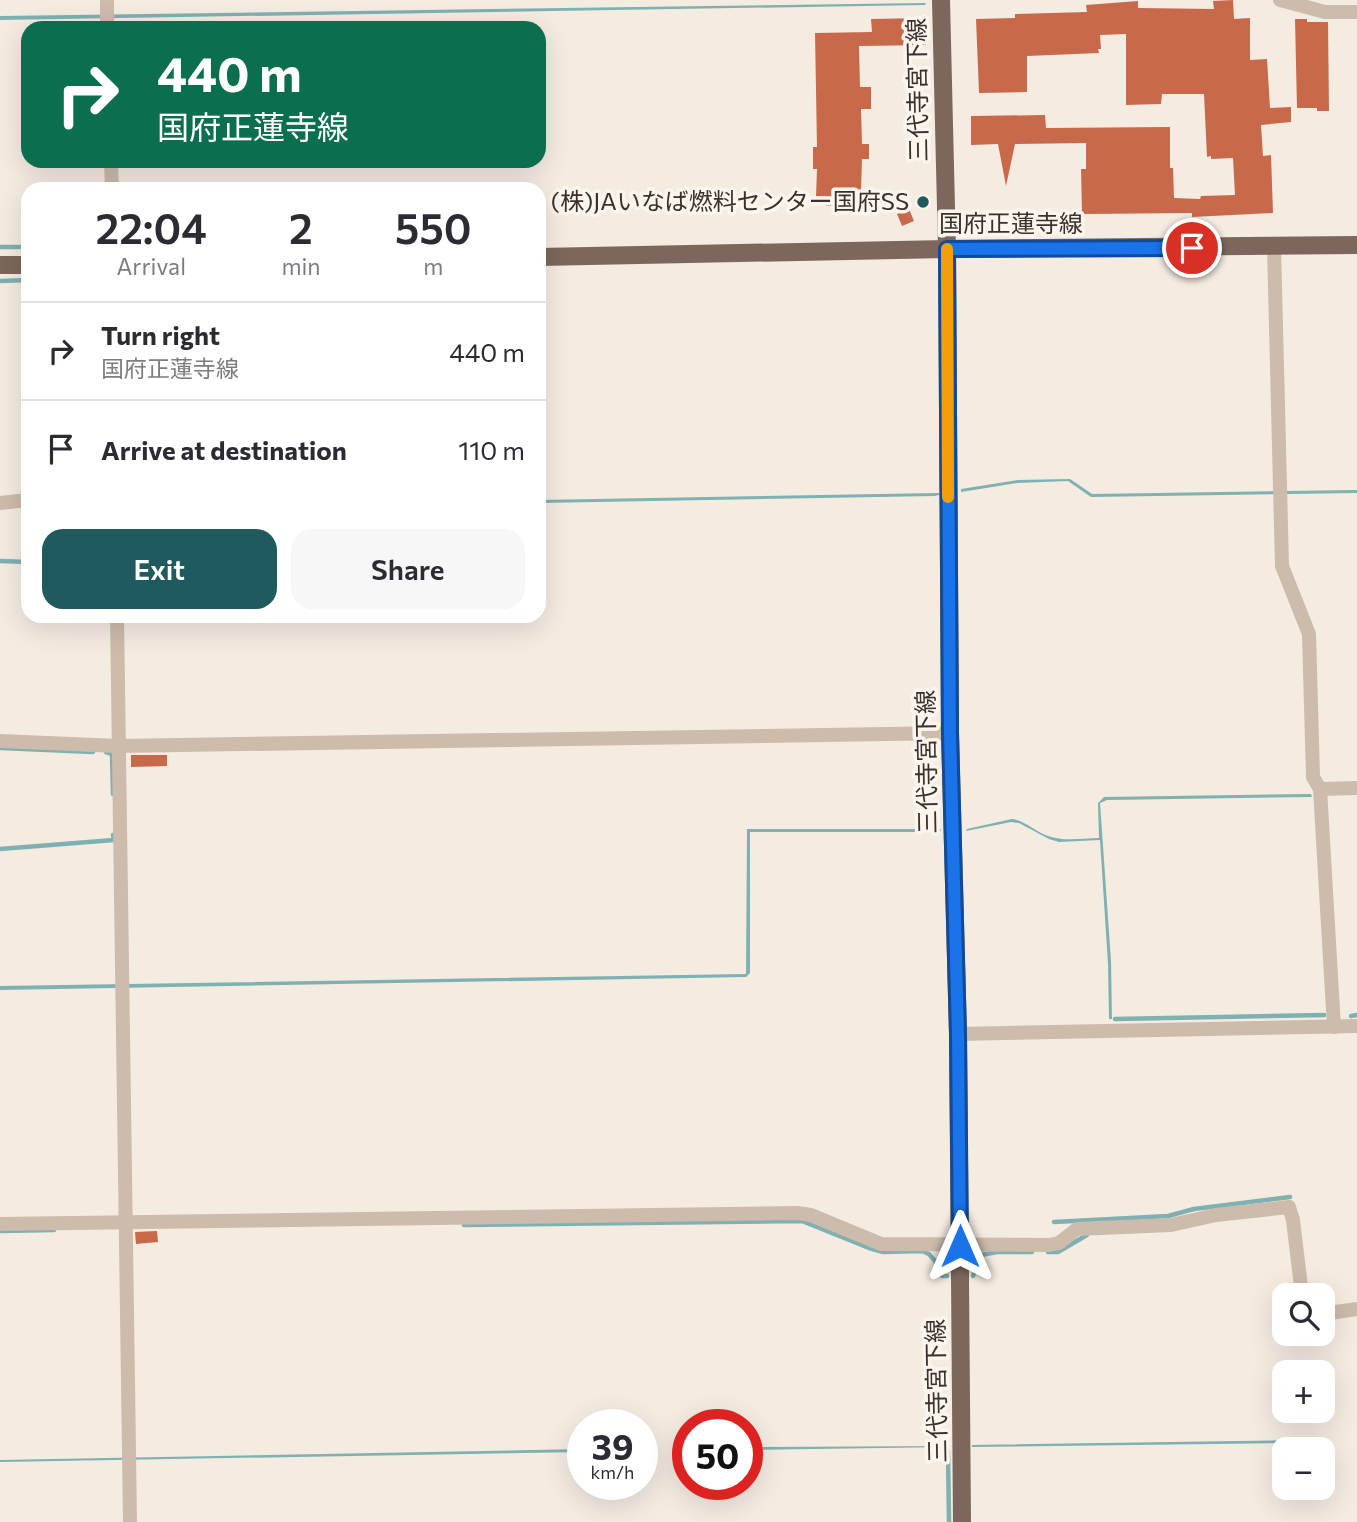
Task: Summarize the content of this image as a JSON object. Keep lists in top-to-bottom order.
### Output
{
  "streets": {
    "main road": ["三代寺宮下線", "国府正蓮寺線"]
  },
  "crossings": [
    ["三代寺宮下線", "国府正蓮寺線"]
  ],
  "places": ["(株)JAいなば燃料センター国府SS"],
  "page": {
    "turn": ["440 m", "国府正蓮寺線"],
    "eta": [
      "22:04",
      "Arrival",
      "2",
      "min",
      "550",
      "m"
    ],
    "list": [
      {
        "name": "Turn right",
        "note": "国府正蓮寺線",
        "value": "440 m"
      },
      {
        "name": "Arrive at destination",
        "value": "110 m"
      }
    ],
    "buttons": ["Exit", "Share"],
    "map_buttons": ["+", "−"],
    "speed": "39 km/h",
    "limit": "50"
  }
}
